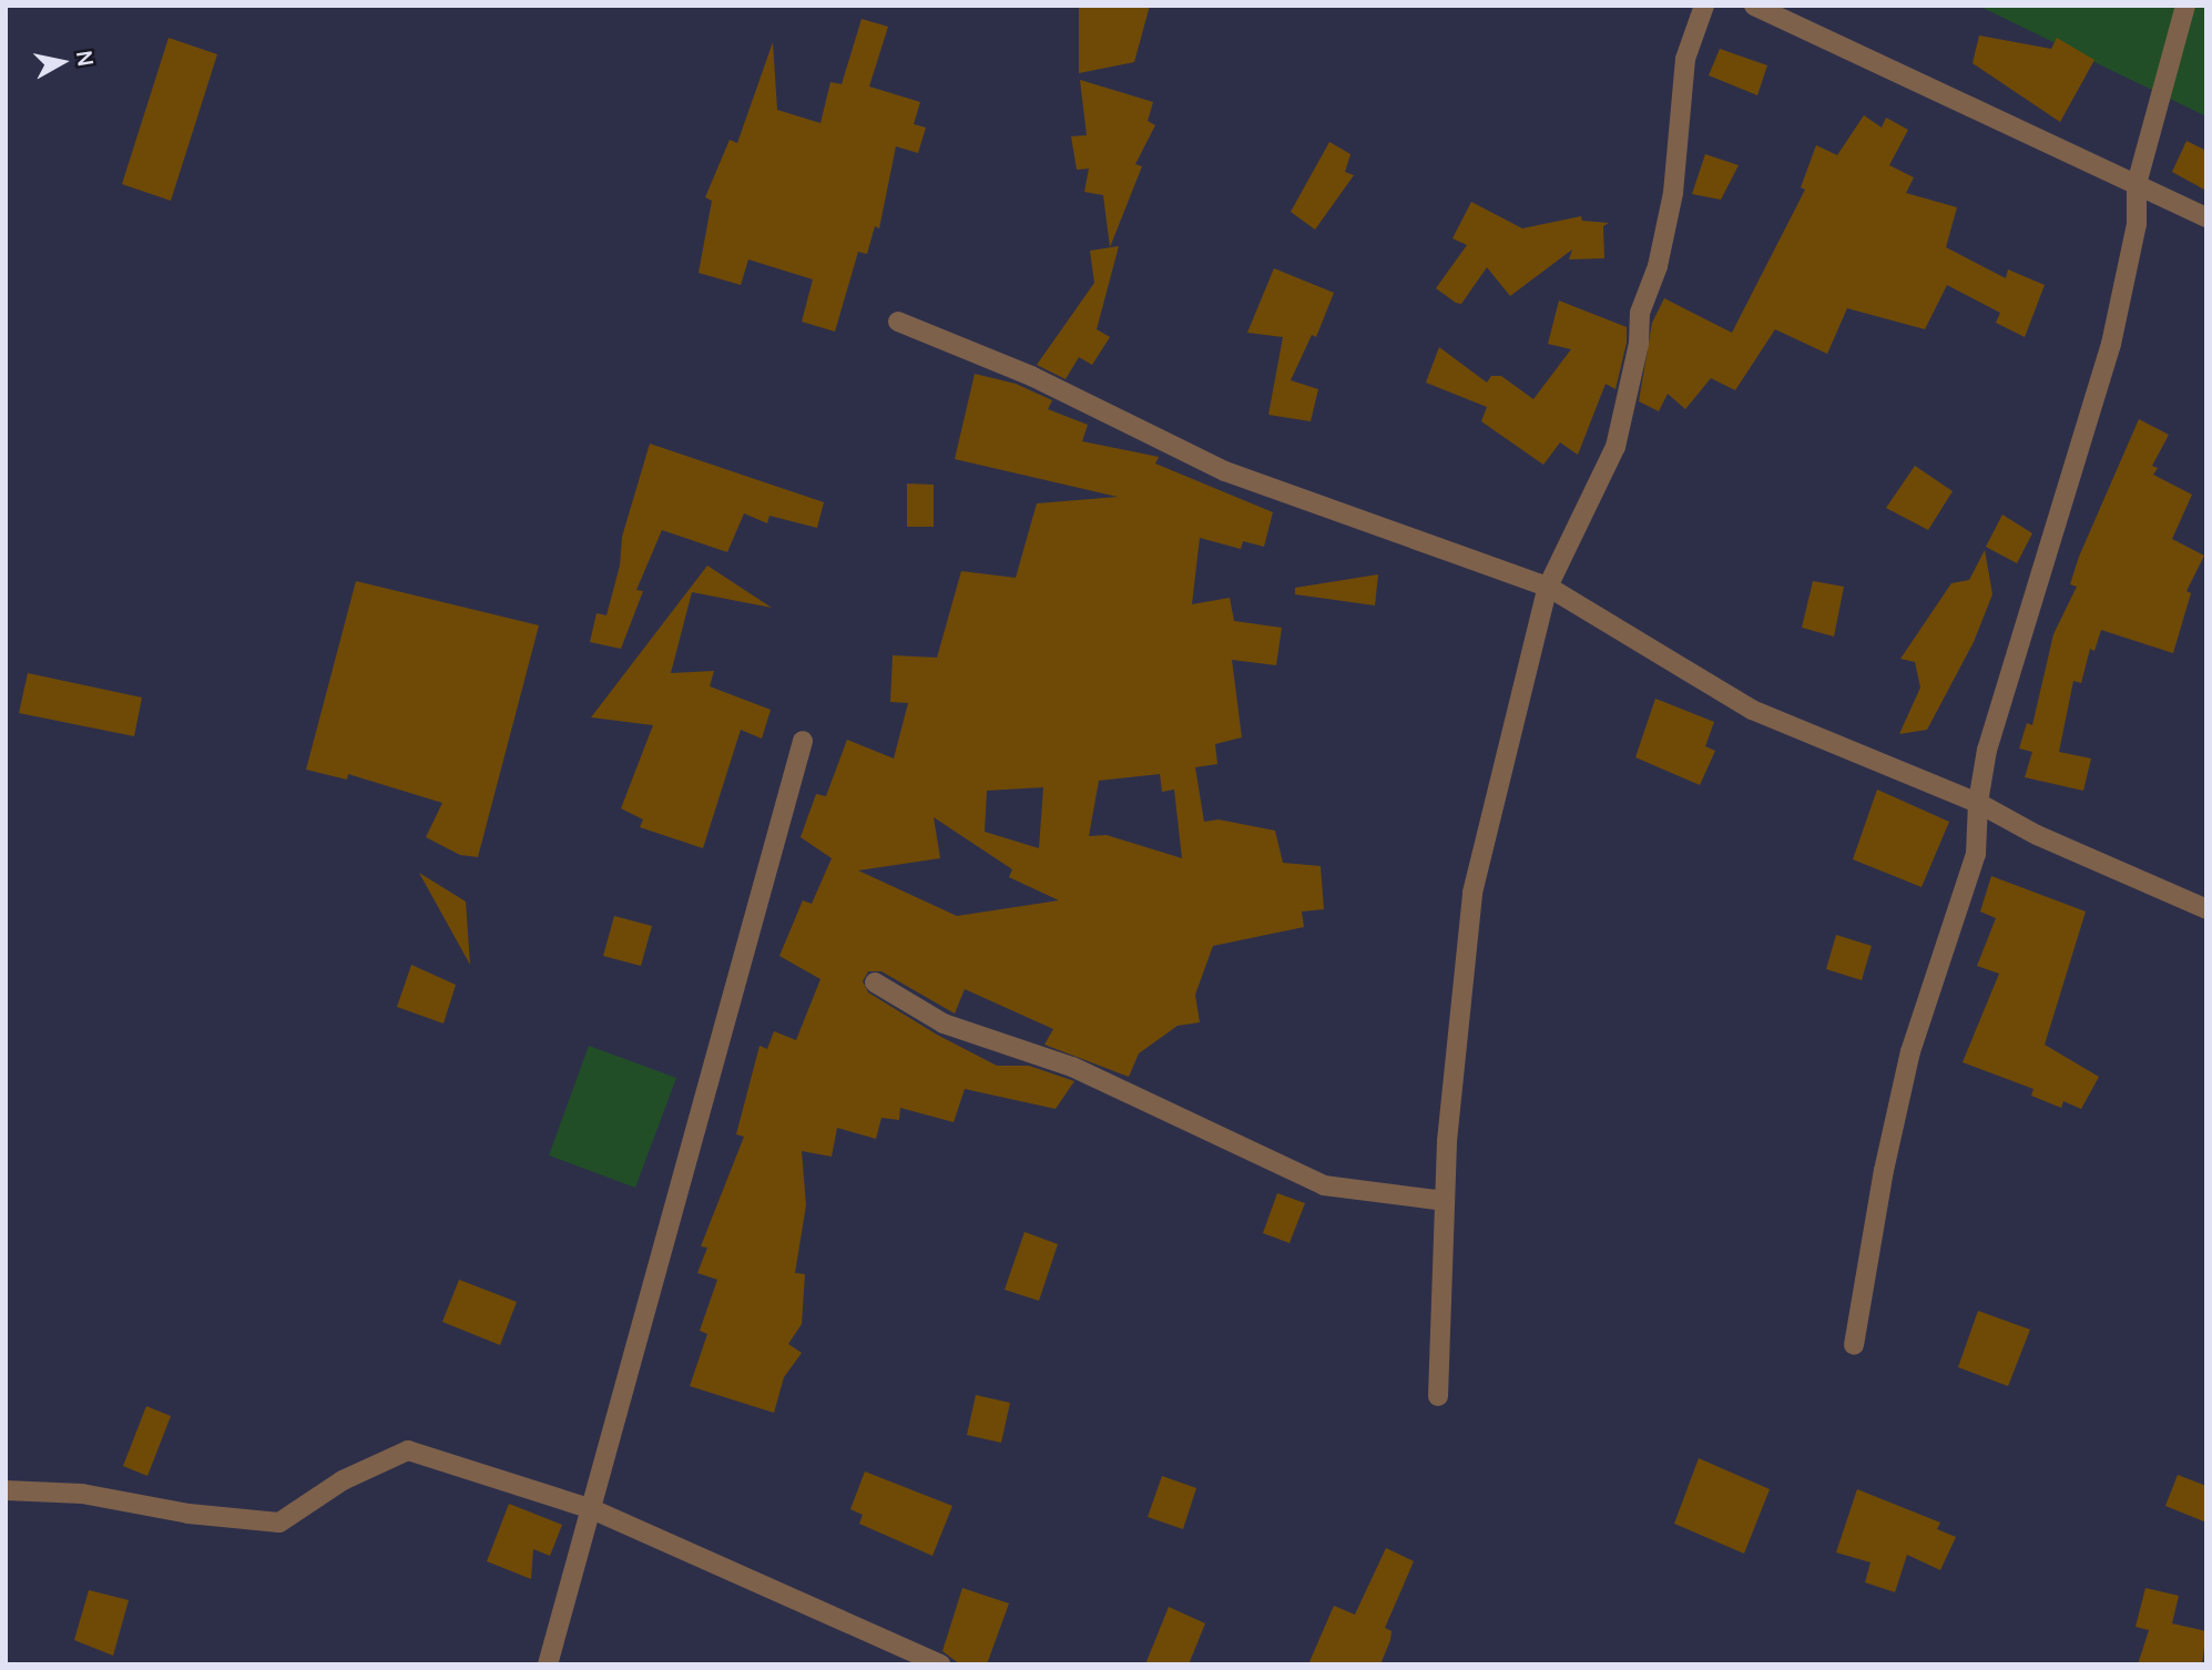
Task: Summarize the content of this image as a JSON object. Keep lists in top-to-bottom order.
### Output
{
  "north": "right"
}
